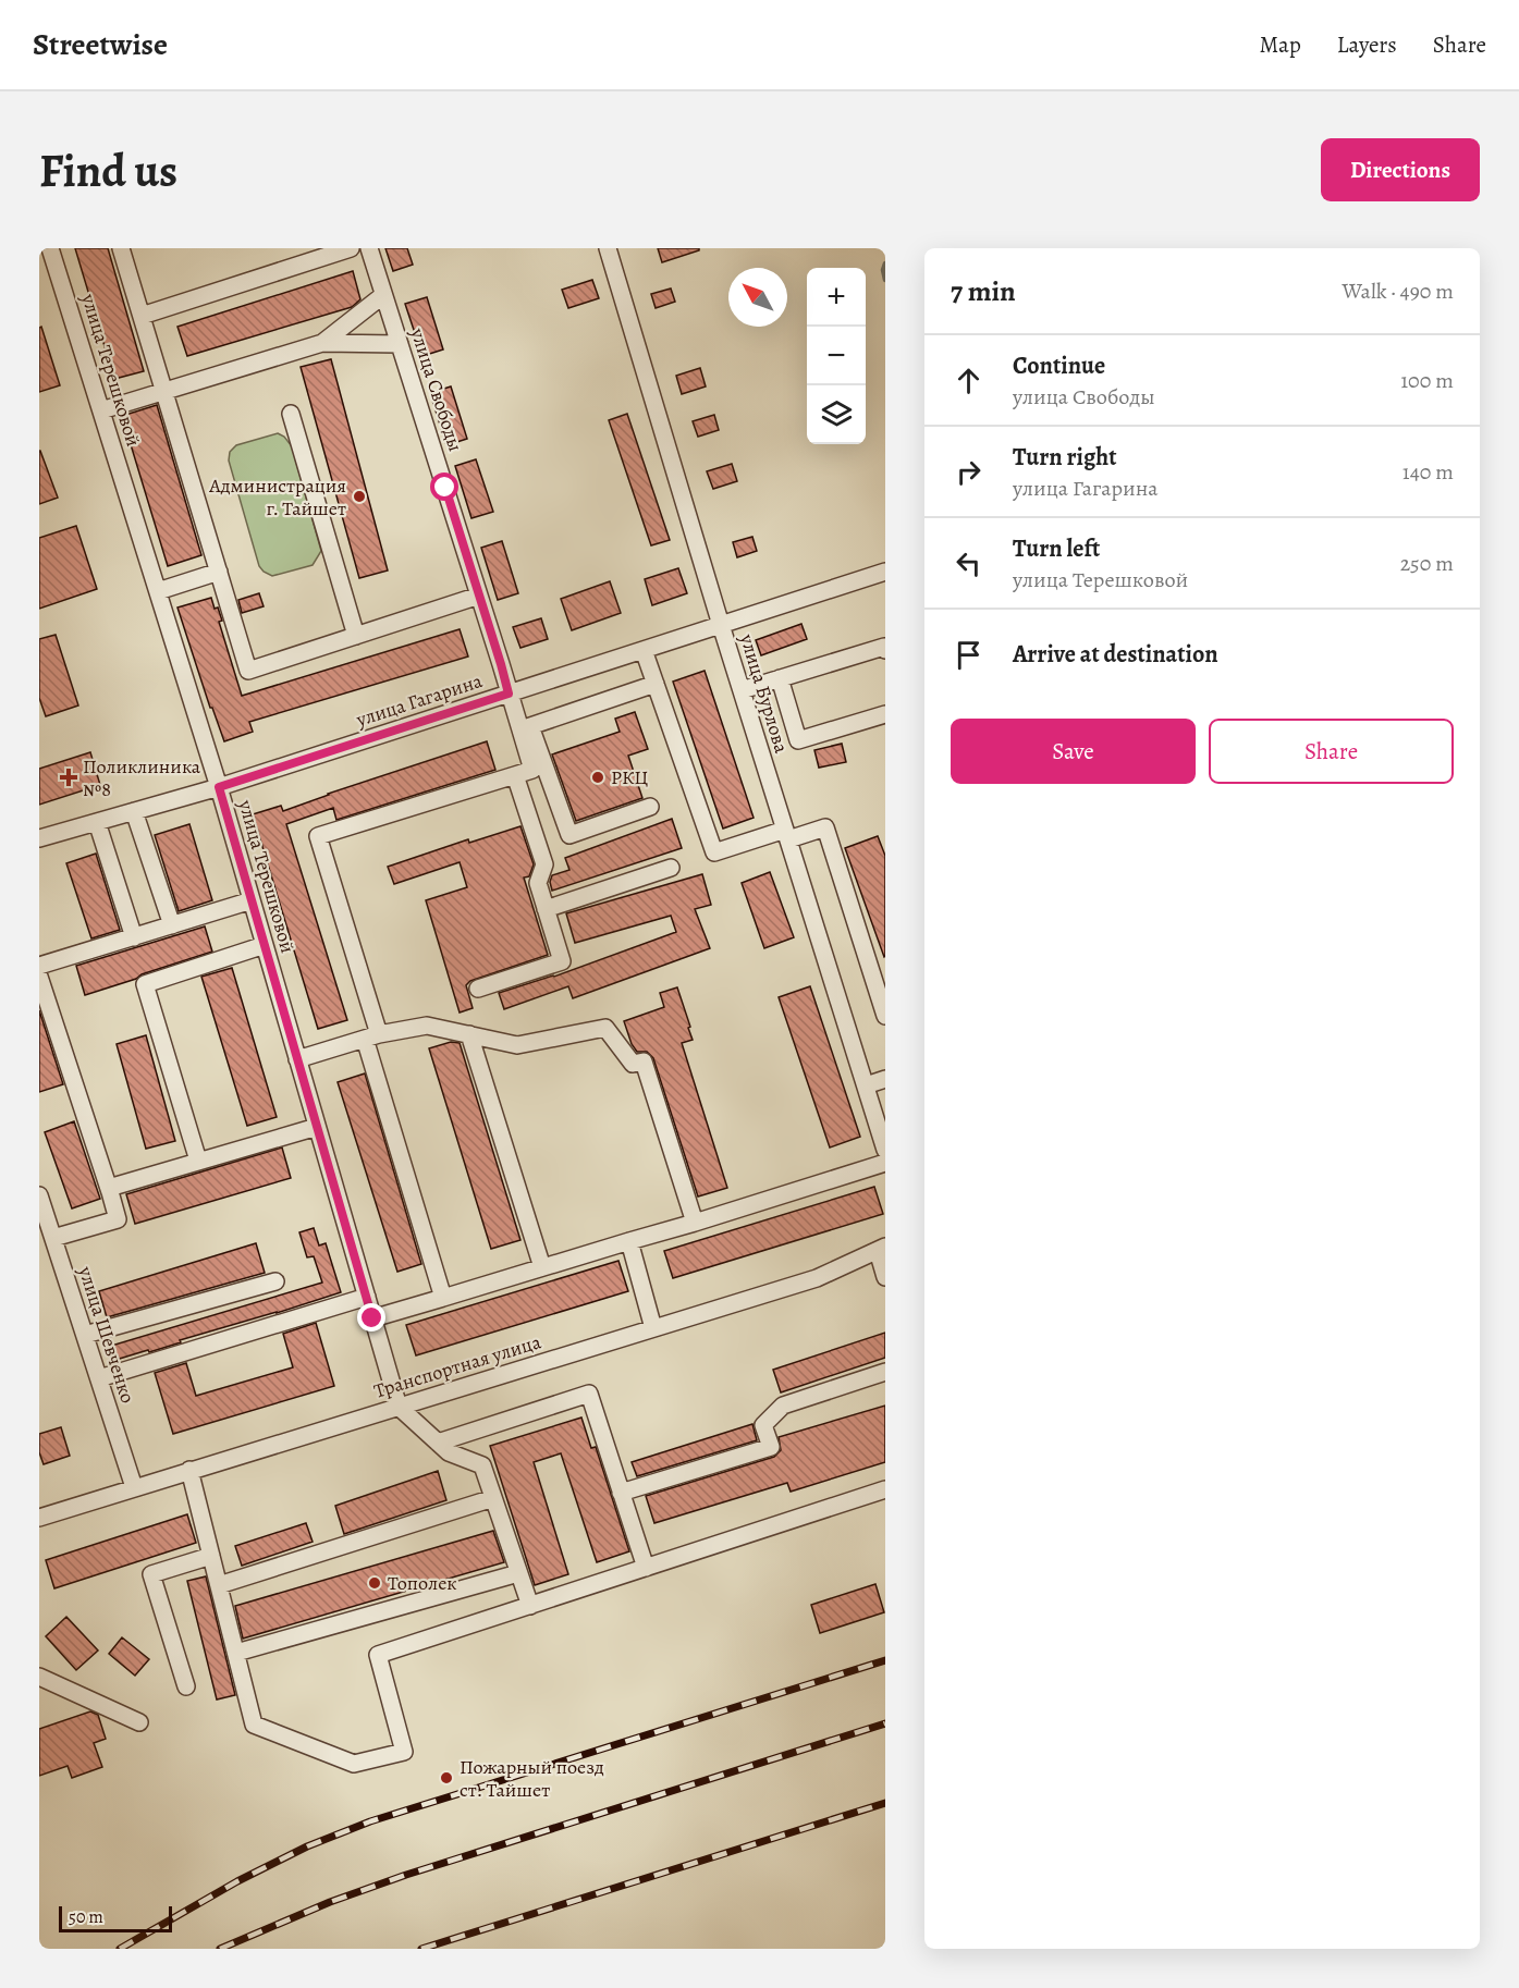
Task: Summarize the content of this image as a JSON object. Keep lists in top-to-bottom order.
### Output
{
  "streets": {
    "street": [
      "улица Терешковой",
      "улица Свободы",
      "улица Бурлова",
      "улица Гагарина",
      "улица Шевченко",
      "Транспортная улица"
    ]
  },
  "crossings": [
    ["улица Терешковой", "улица Гагарина"],
    ["улица Терешковой", "Транспортная улица"],
    ["улица Свободы", "улица Гагарина"],
    ["улица Бурлова", "улица Гагарина"],
    ["улица Шевченко", "Транспортная улица"]
  ],
  "places": {
    "other": [
      "Администрация г. Тайшет",
      "РКЦ",
      "Тополек",
      "Пожарный поезд ст. Тайшет"
    ],
    "health": ["Поликлиника №8"]
  },
  "scale_bar": "50 m",
  "north": "top left",
  "page": {
    "header": "Streetwise",
    "nav": ["Map", "Layers", "Share"],
    "buttons": [
      "Directions",
      ["Save", "Share"]
    ],
    "title": "Find us",
    "heading": ["7 min", "Walk · 490 m"],
    "map_buttons": ["+", "−"],
    "list": [
      ["Continue", "улица Свободы", "100 m"],
      ["Turn right", "улица Гагарина", "140 m"],
      ["Turn left", "улица Терешковой", "250 m"],
      "Arrive at destination"
    ],
    "scale": "50 m"
  }
}
